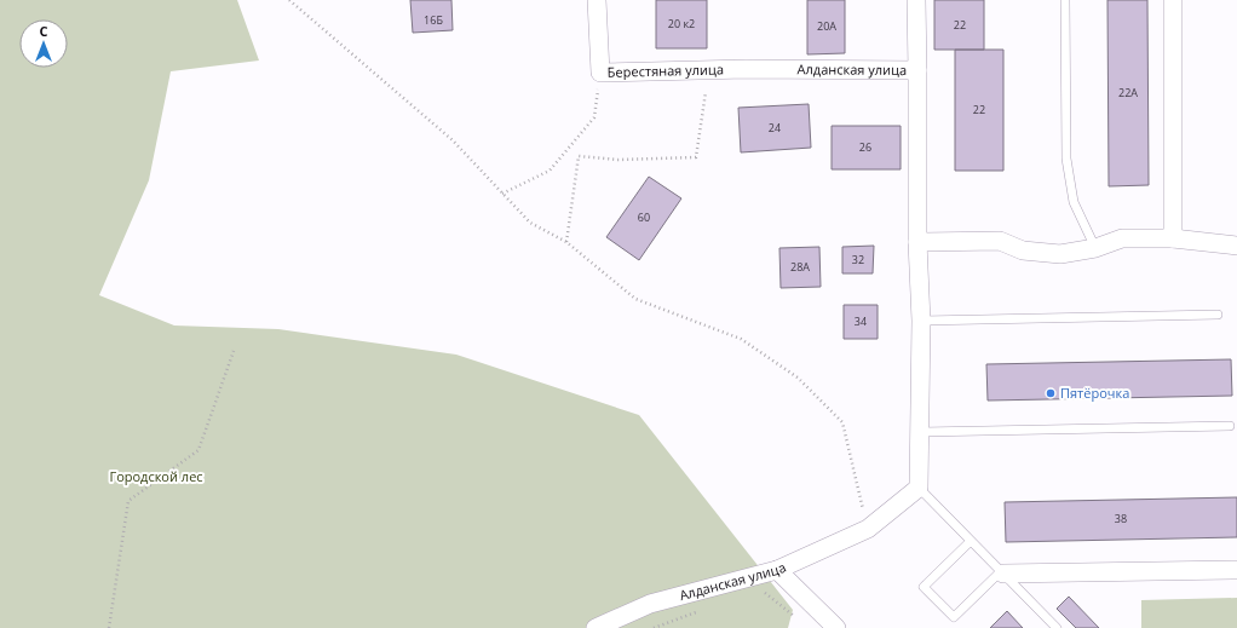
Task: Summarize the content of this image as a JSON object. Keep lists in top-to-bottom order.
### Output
{
  "streets": {
    "street": ["Алданская улица", "Берестяная улица"]
  },
  "crossings": [
    ["Алданская улица", "Берестяная улица"]
  ],
  "parks": ["Городской лес"],
  "places": ["Пятёрочка"],
  "house_numbers": [
    "16Б",
    "20 к2",
    "22",
    "20А",
    "22А",
    "22",
    "24",
    "26",
    "60",
    "32",
    "28А",
    "34",
    "38"
  ],
  "north": "top"
}
